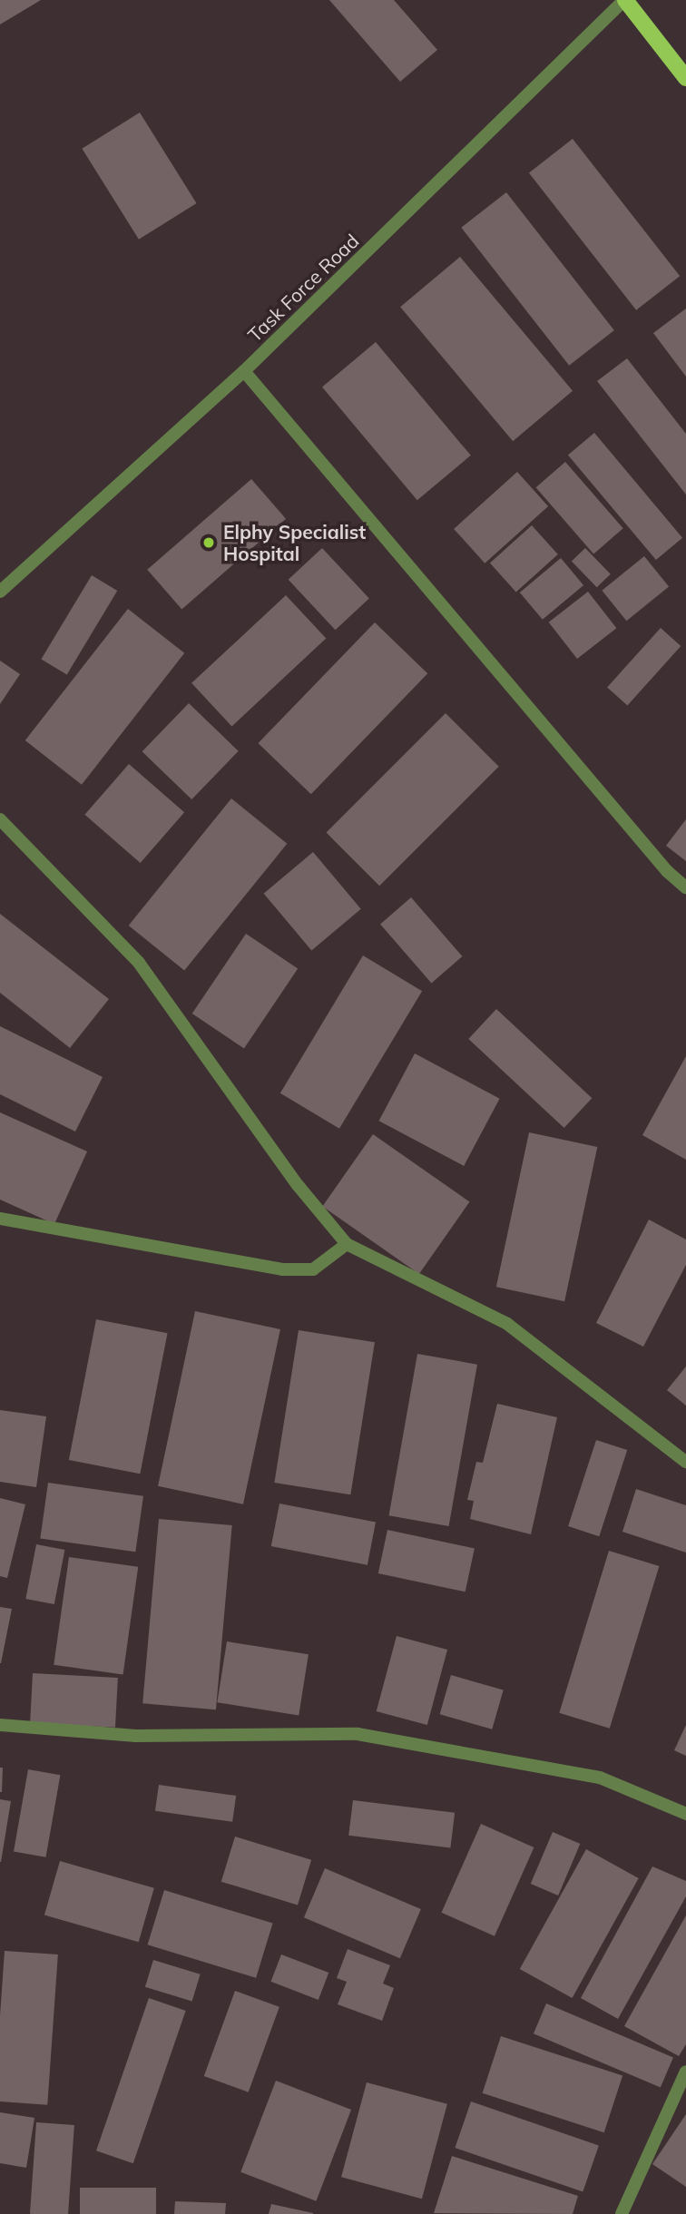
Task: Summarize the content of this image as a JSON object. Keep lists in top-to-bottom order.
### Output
{
  "streets": {
    "street": ["Task Force Road"]
  },
  "places": ["Elphy Specialist Hospital"]
}
